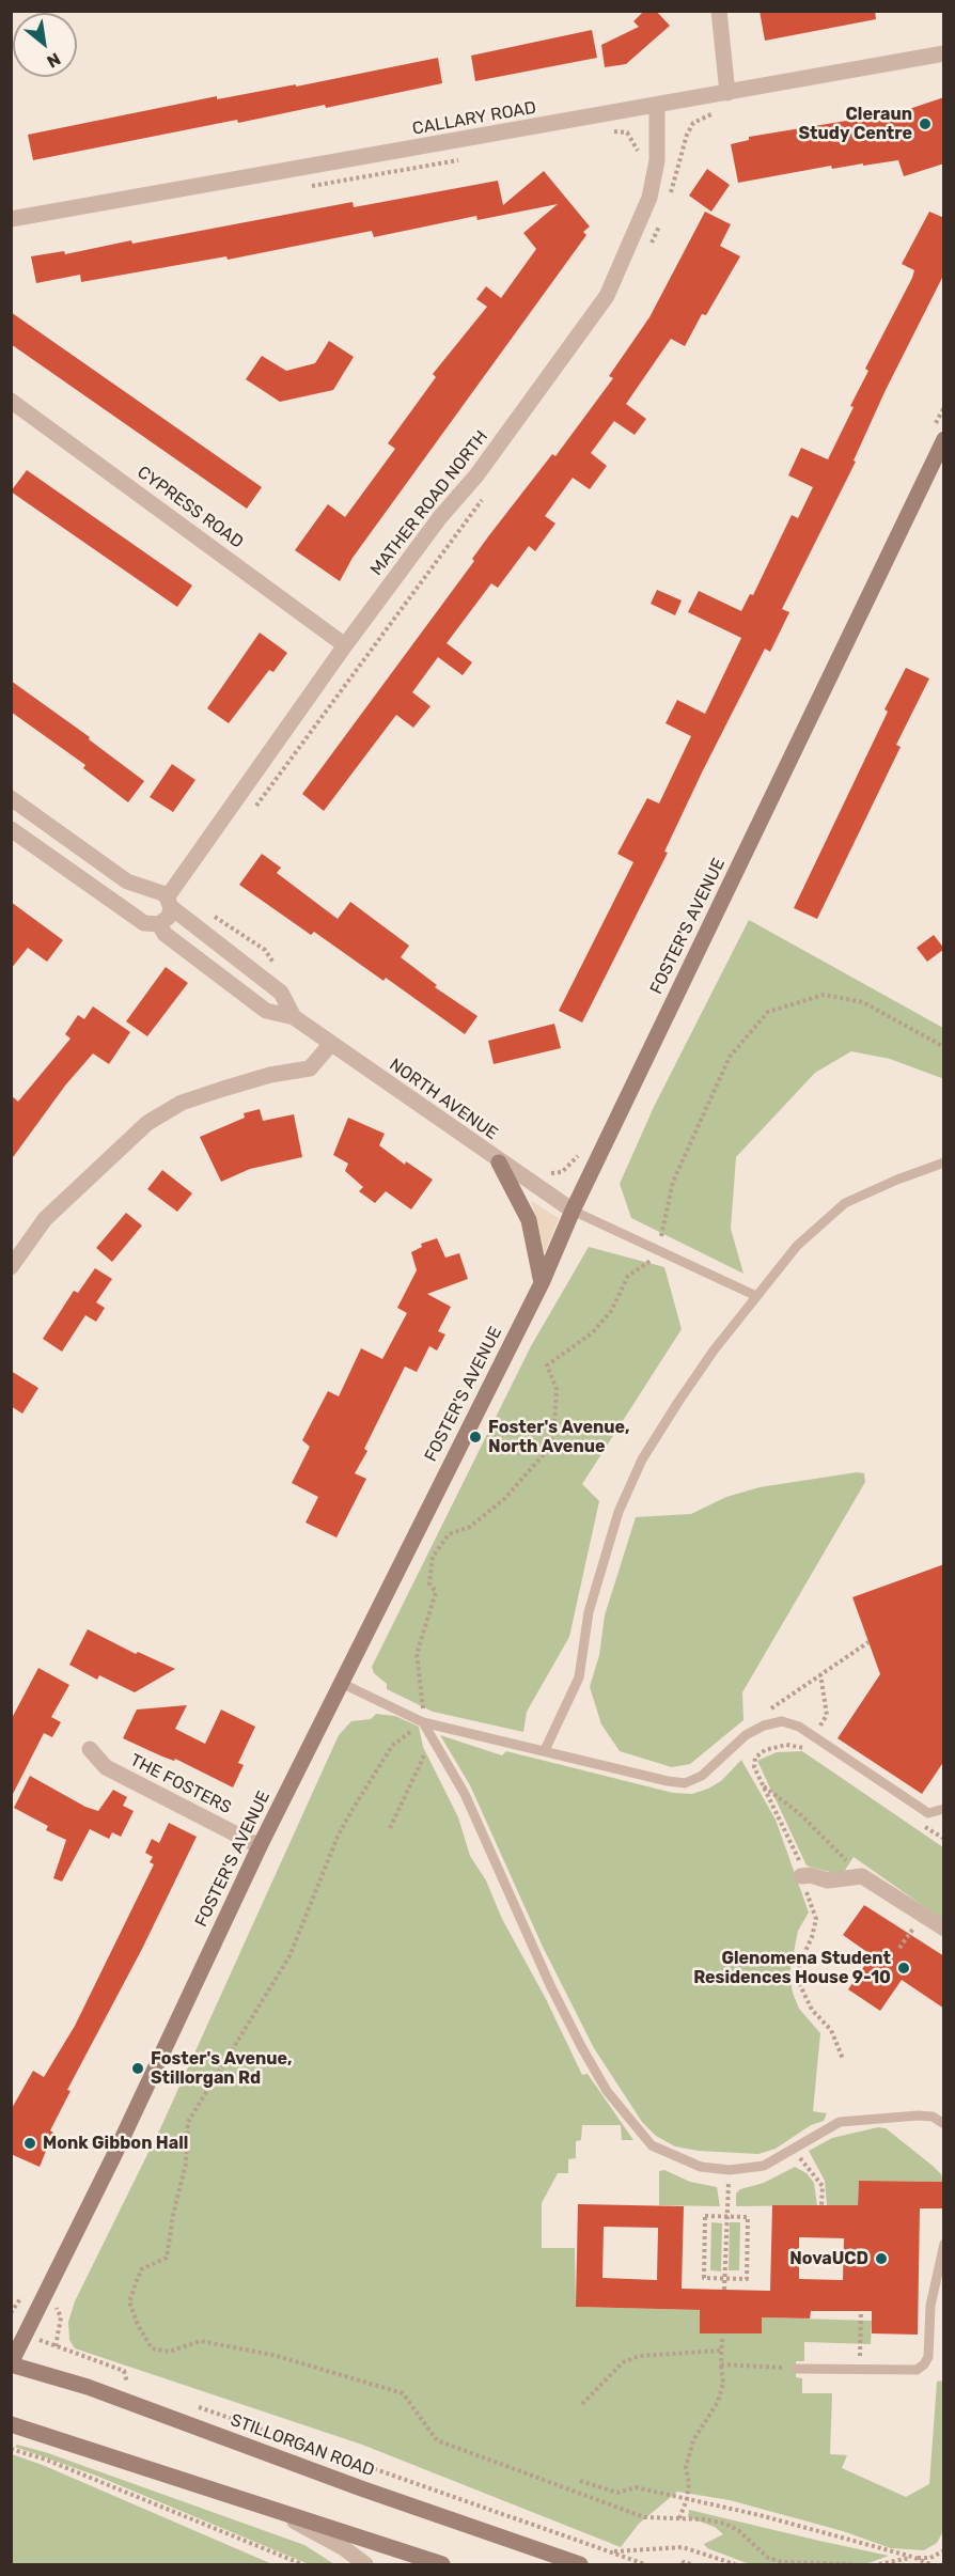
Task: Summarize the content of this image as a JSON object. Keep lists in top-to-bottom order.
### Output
{
  "streets": {
    "main road": ["FOSTER'S AVENUE", "STILLORGAN ROAD"],
    "street": [
      "CALLARY ROAD",
      "MATHER ROAD NORTH",
      "CYPRESS ROAD",
      "NORTH AVENUE",
      "THE FOSTERS"
    ]
  },
  "crossings": [
    ["CALLARY ROAD", "MATHER ROAD NORTH"],
    ["MATHER ROAD NORTH", "CYPRESS ROAD"],
    ["MATHER ROAD NORTH", "NORTH AVENUE"],
    ["FOSTER'S AVENUE", "NORTH AVENUE"],
    ["FOSTER'S AVENUE", "THE FOSTERS"],
    ["FOSTER'S AVENUE", "STILLORGAN ROAD"]
  ],
  "places": [
    "Cleraun Study Centre",
    "Foster's Avenue, North Avenue",
    "Glenomena Student Residences House 9-10",
    "Foster's Avenue, Stillorgan Rd",
    "Monk Gibbon Hall",
    "NovaUCD"
  ],
  "north": "bottom right"
}
